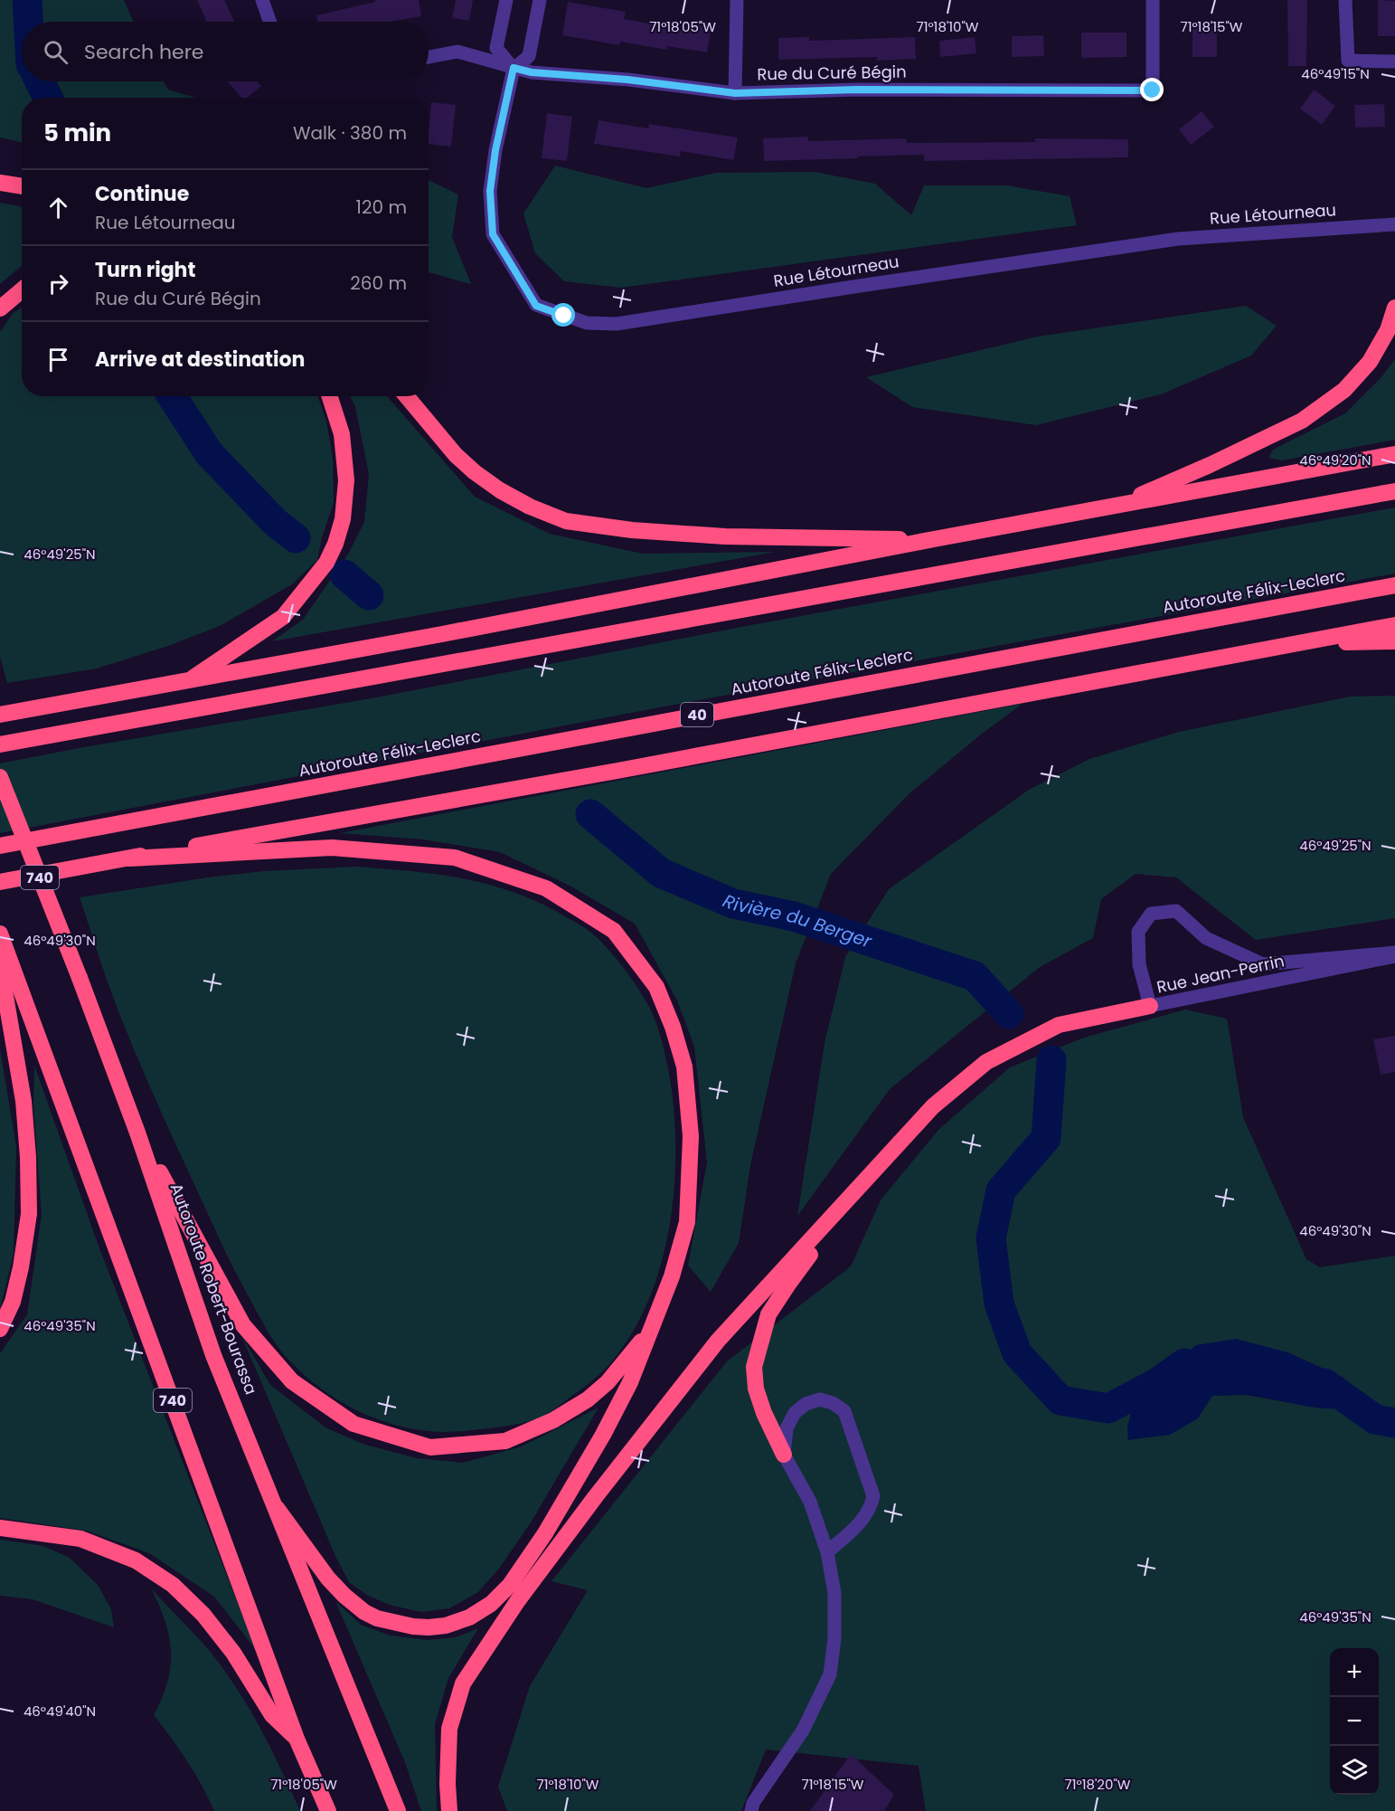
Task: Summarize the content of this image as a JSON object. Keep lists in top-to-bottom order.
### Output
{
  "streets": {
    "highway": [
      "Autoroute Félix-Leclerc",
      "40",
      "740",
      "Autoroute Robert-Bourassa"
    ],
    "street": ["Rue du Curé Bégin", "Rue Létourneau", "Rue Jean-Perrin"]
  },
  "crossings": [
    ["Rue du Curé Bégin", "Rue Létourneau"]
  ],
  "water": ["Rivière du Berger"],
  "page": {
    "search": "Search here",
    "heading": ["5 min", "Walk · 380 m"],
    "list": [
      ["Continue", "Rue Létourneau", "120 m"],
      ["Turn right", "Rue du Curé Bégin", "260 m"],
      "Arrive at destination"
    ],
    "map_buttons": ["+", "−"]
  },
  "coordinates": [
    "71°18'05\"W",
    "71°18'10\"W",
    "71°18'15\"W",
    "46°49'15\"N",
    "46°49'20\"N",
    "46°49'25\"N",
    "46°49'30\"N",
    "46°49'35\"N",
    "46°49'40\"N",
    "71°18'20\"W"
  ]
}
